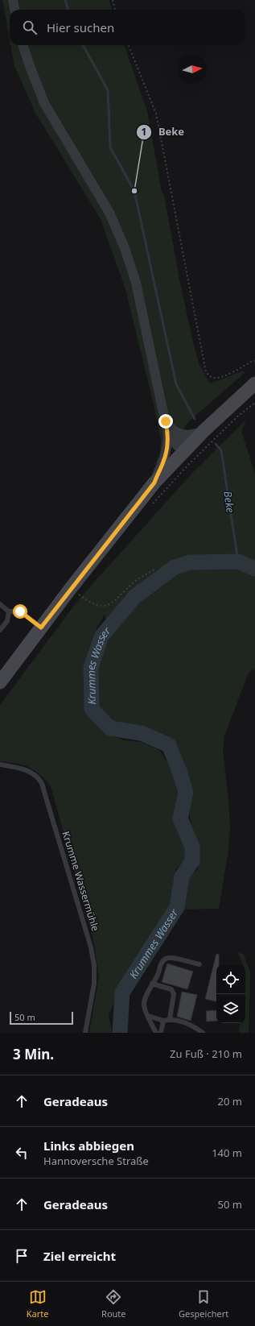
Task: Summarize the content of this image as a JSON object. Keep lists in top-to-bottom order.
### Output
{
  "streets": {
    "lane": ["Krumme Wassermühle"]
  },
  "water": ["Beke", "Krummes Wasser"],
  "places": ["Beke"],
  "scale_bar": "50 m",
  "north": "right",
  "page": {
    "search": "Hier suchen",
    "scale": "50 m",
    "heading": ["3 Min.", "Zu Fuß · 210 m"],
    "list": [
      ["Geradeaus", "20 m"],
      ["Links abbiegen", "Hannoversche Straße", "140 m"],
      ["Geradeaus", "50 m"],
      "Ziel erreicht"
    ],
    "nav": ["Karte", "Route", "Gespeichert"]
  }
}
